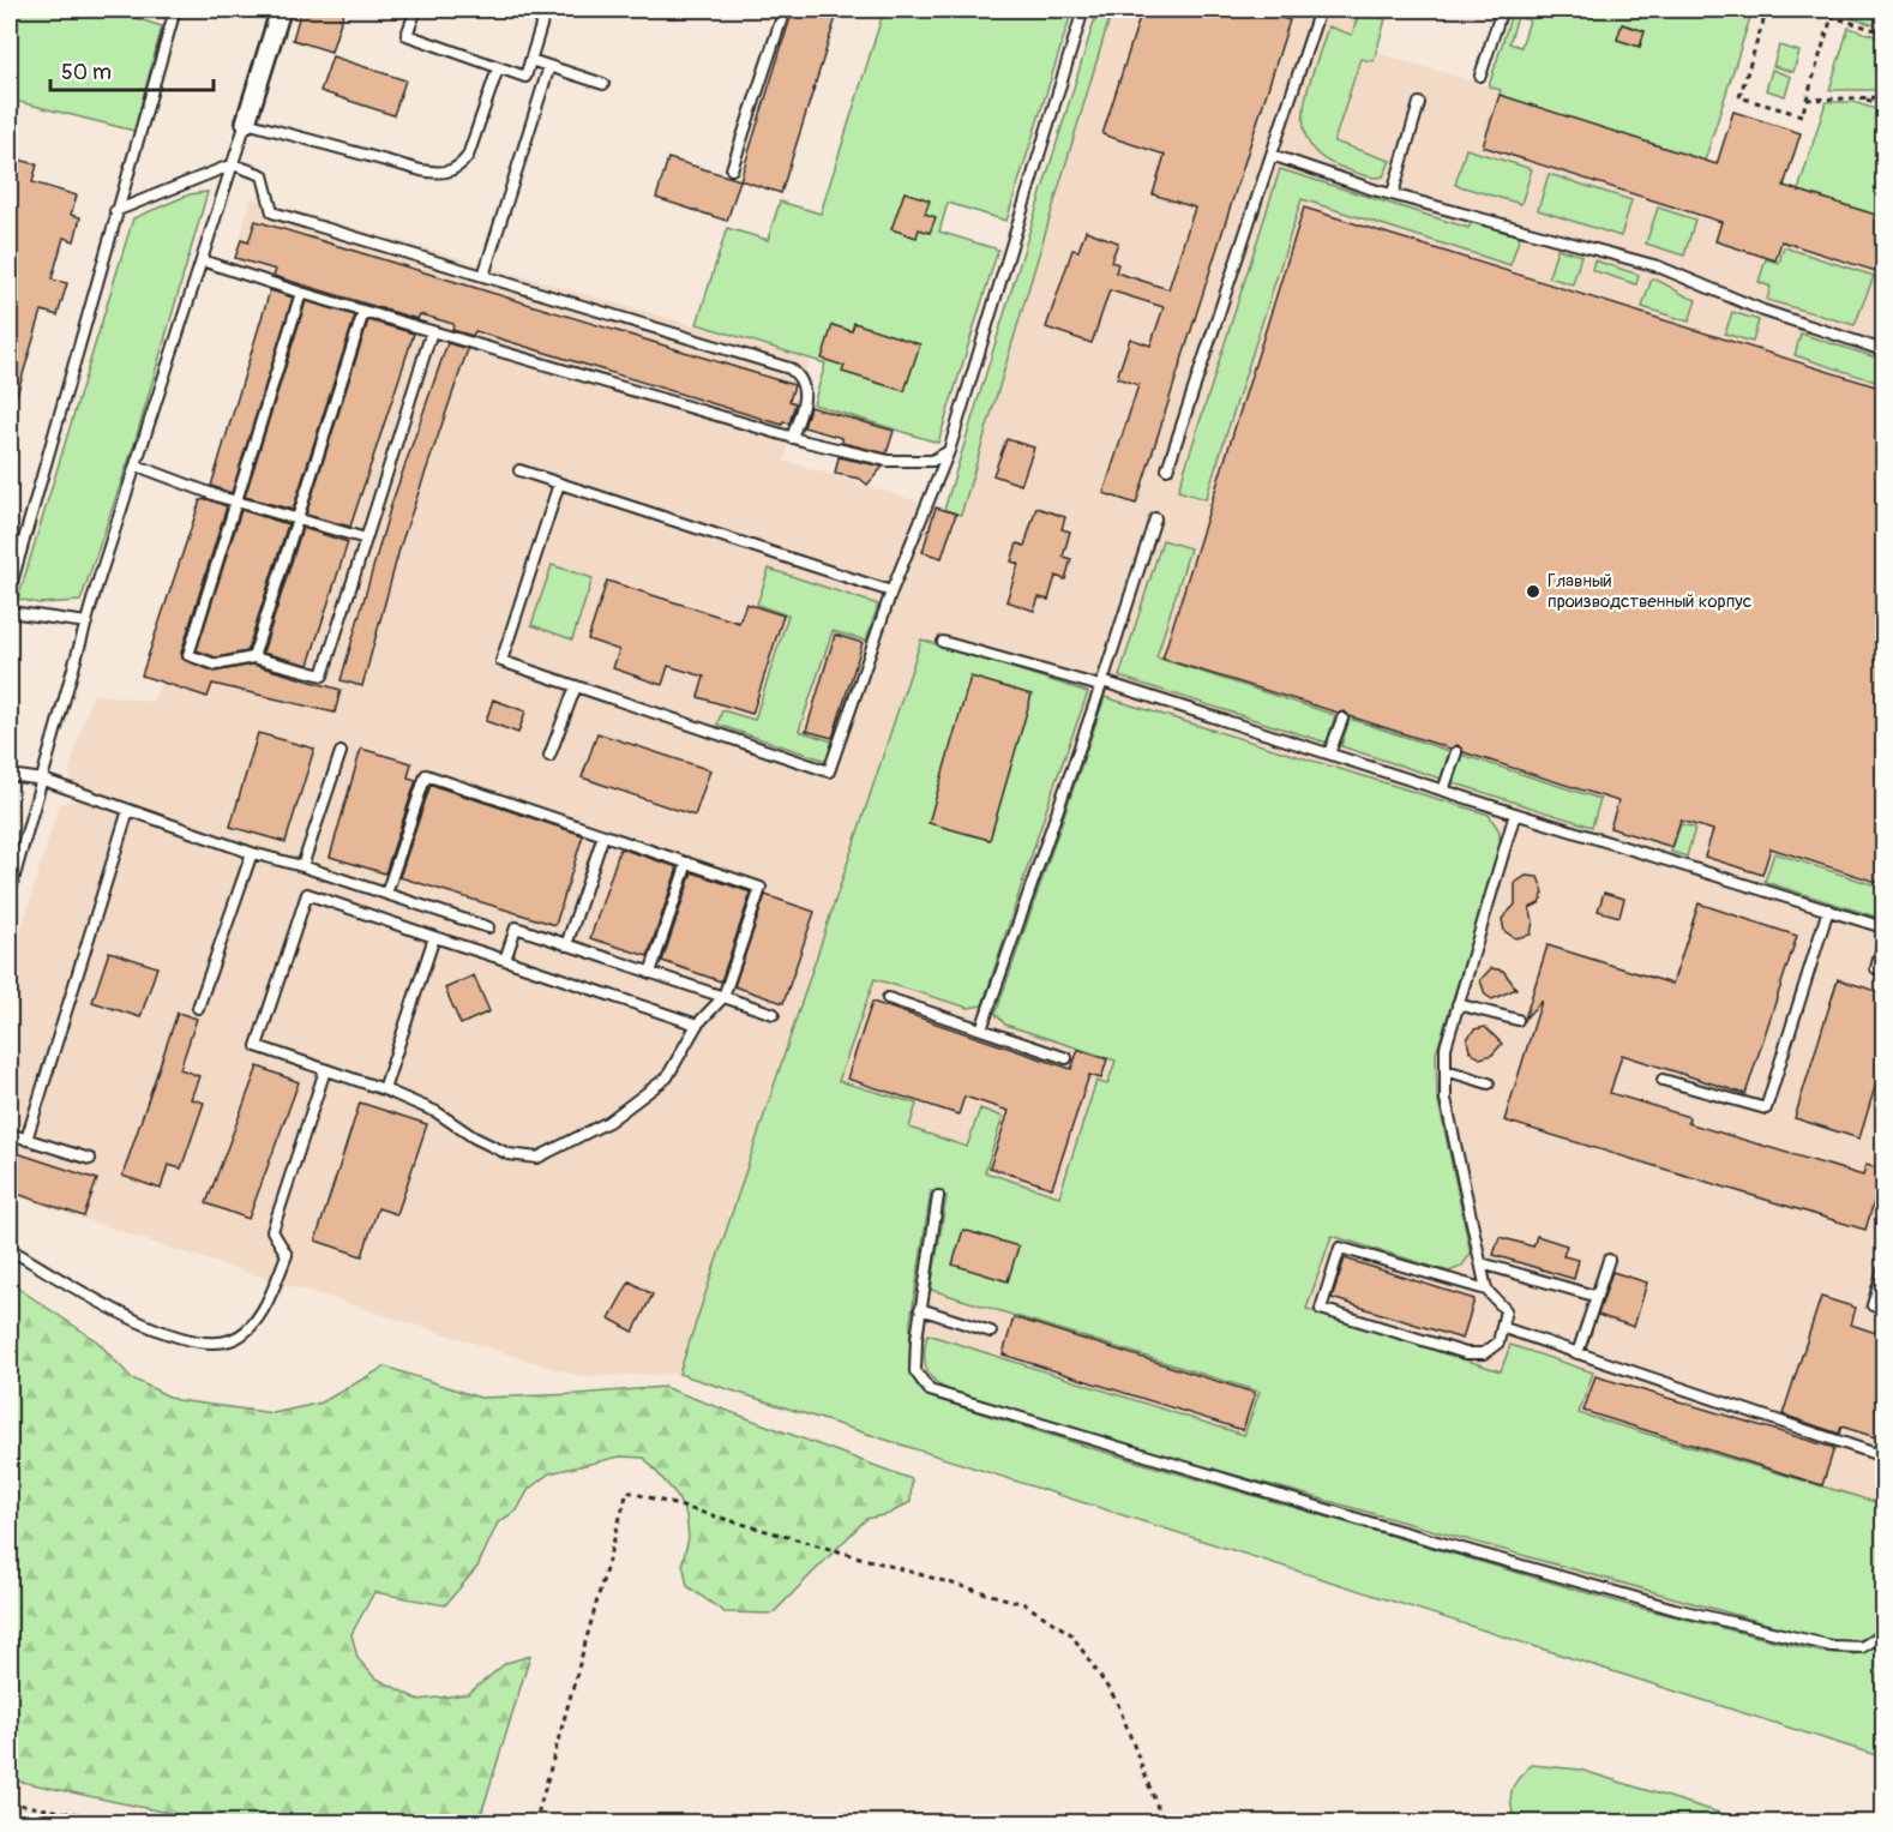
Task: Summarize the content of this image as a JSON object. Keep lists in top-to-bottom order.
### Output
{
  "places": ["Главный производственный корпус"],
  "scale_bar": "50 m"
}
